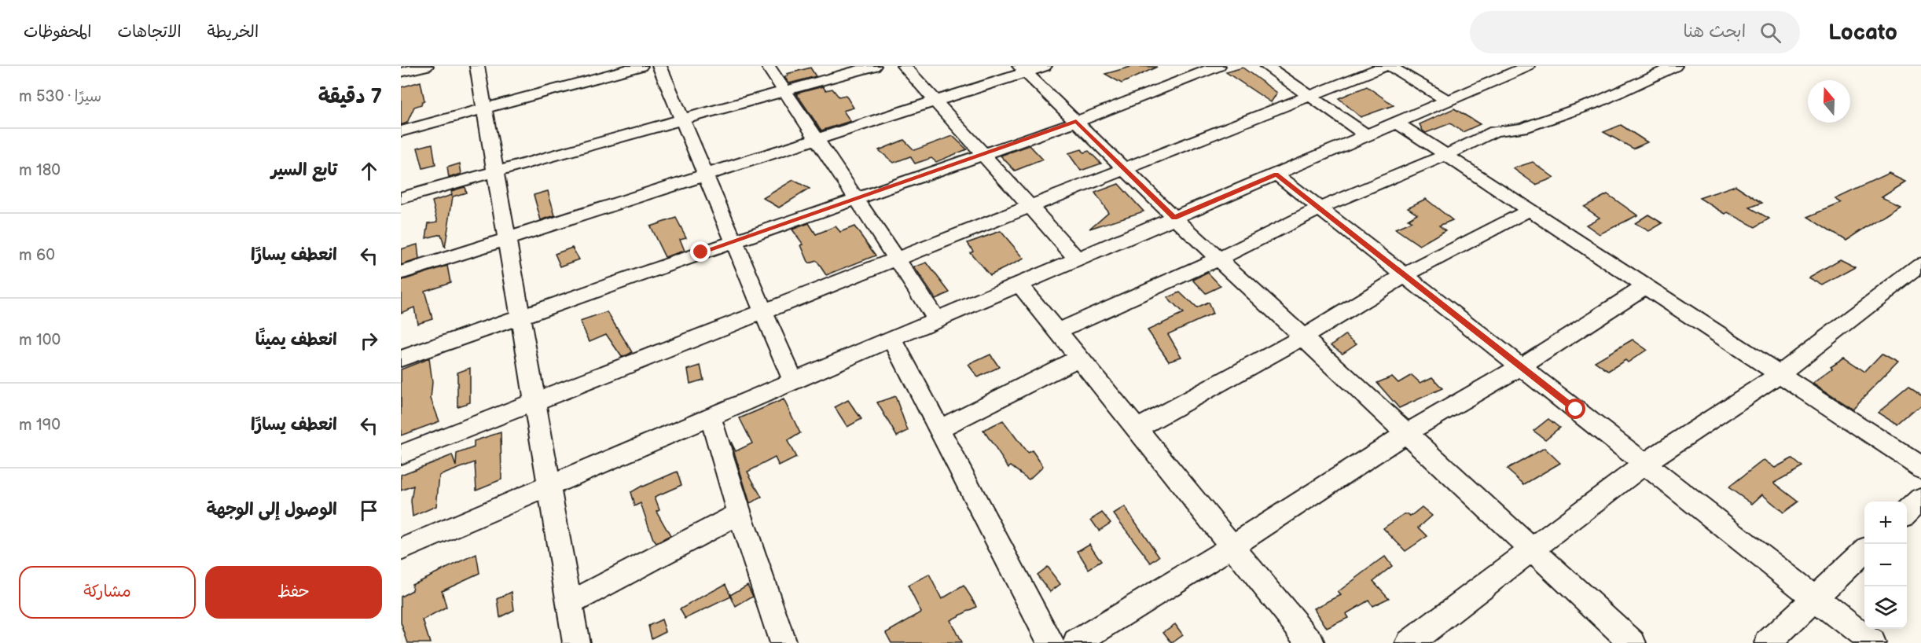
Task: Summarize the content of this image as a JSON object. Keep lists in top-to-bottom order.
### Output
{
  "north": "top",
  "page": {
    "header": "Locato",
    "search": "ابحث هنا",
    "nav": ["الخريطة", "الاتجاهات", "المحفوظات"],
    "heading": ["7 دقيقة", "سيرًا · 530 m"],
    "list": [
      ["تابع السير", "180 m"],
      ["انعطف يسارًا", "60 m"],
      ["انعطف يمينًا", "100 m"],
      ["انعطف يسارًا", "190 m"],
      "الوصول إلى الوجهة"
    ],
    "map_buttons": ["+", "−"],
    "buttons": ["حفظ", "مشاركة"]
  }
}
